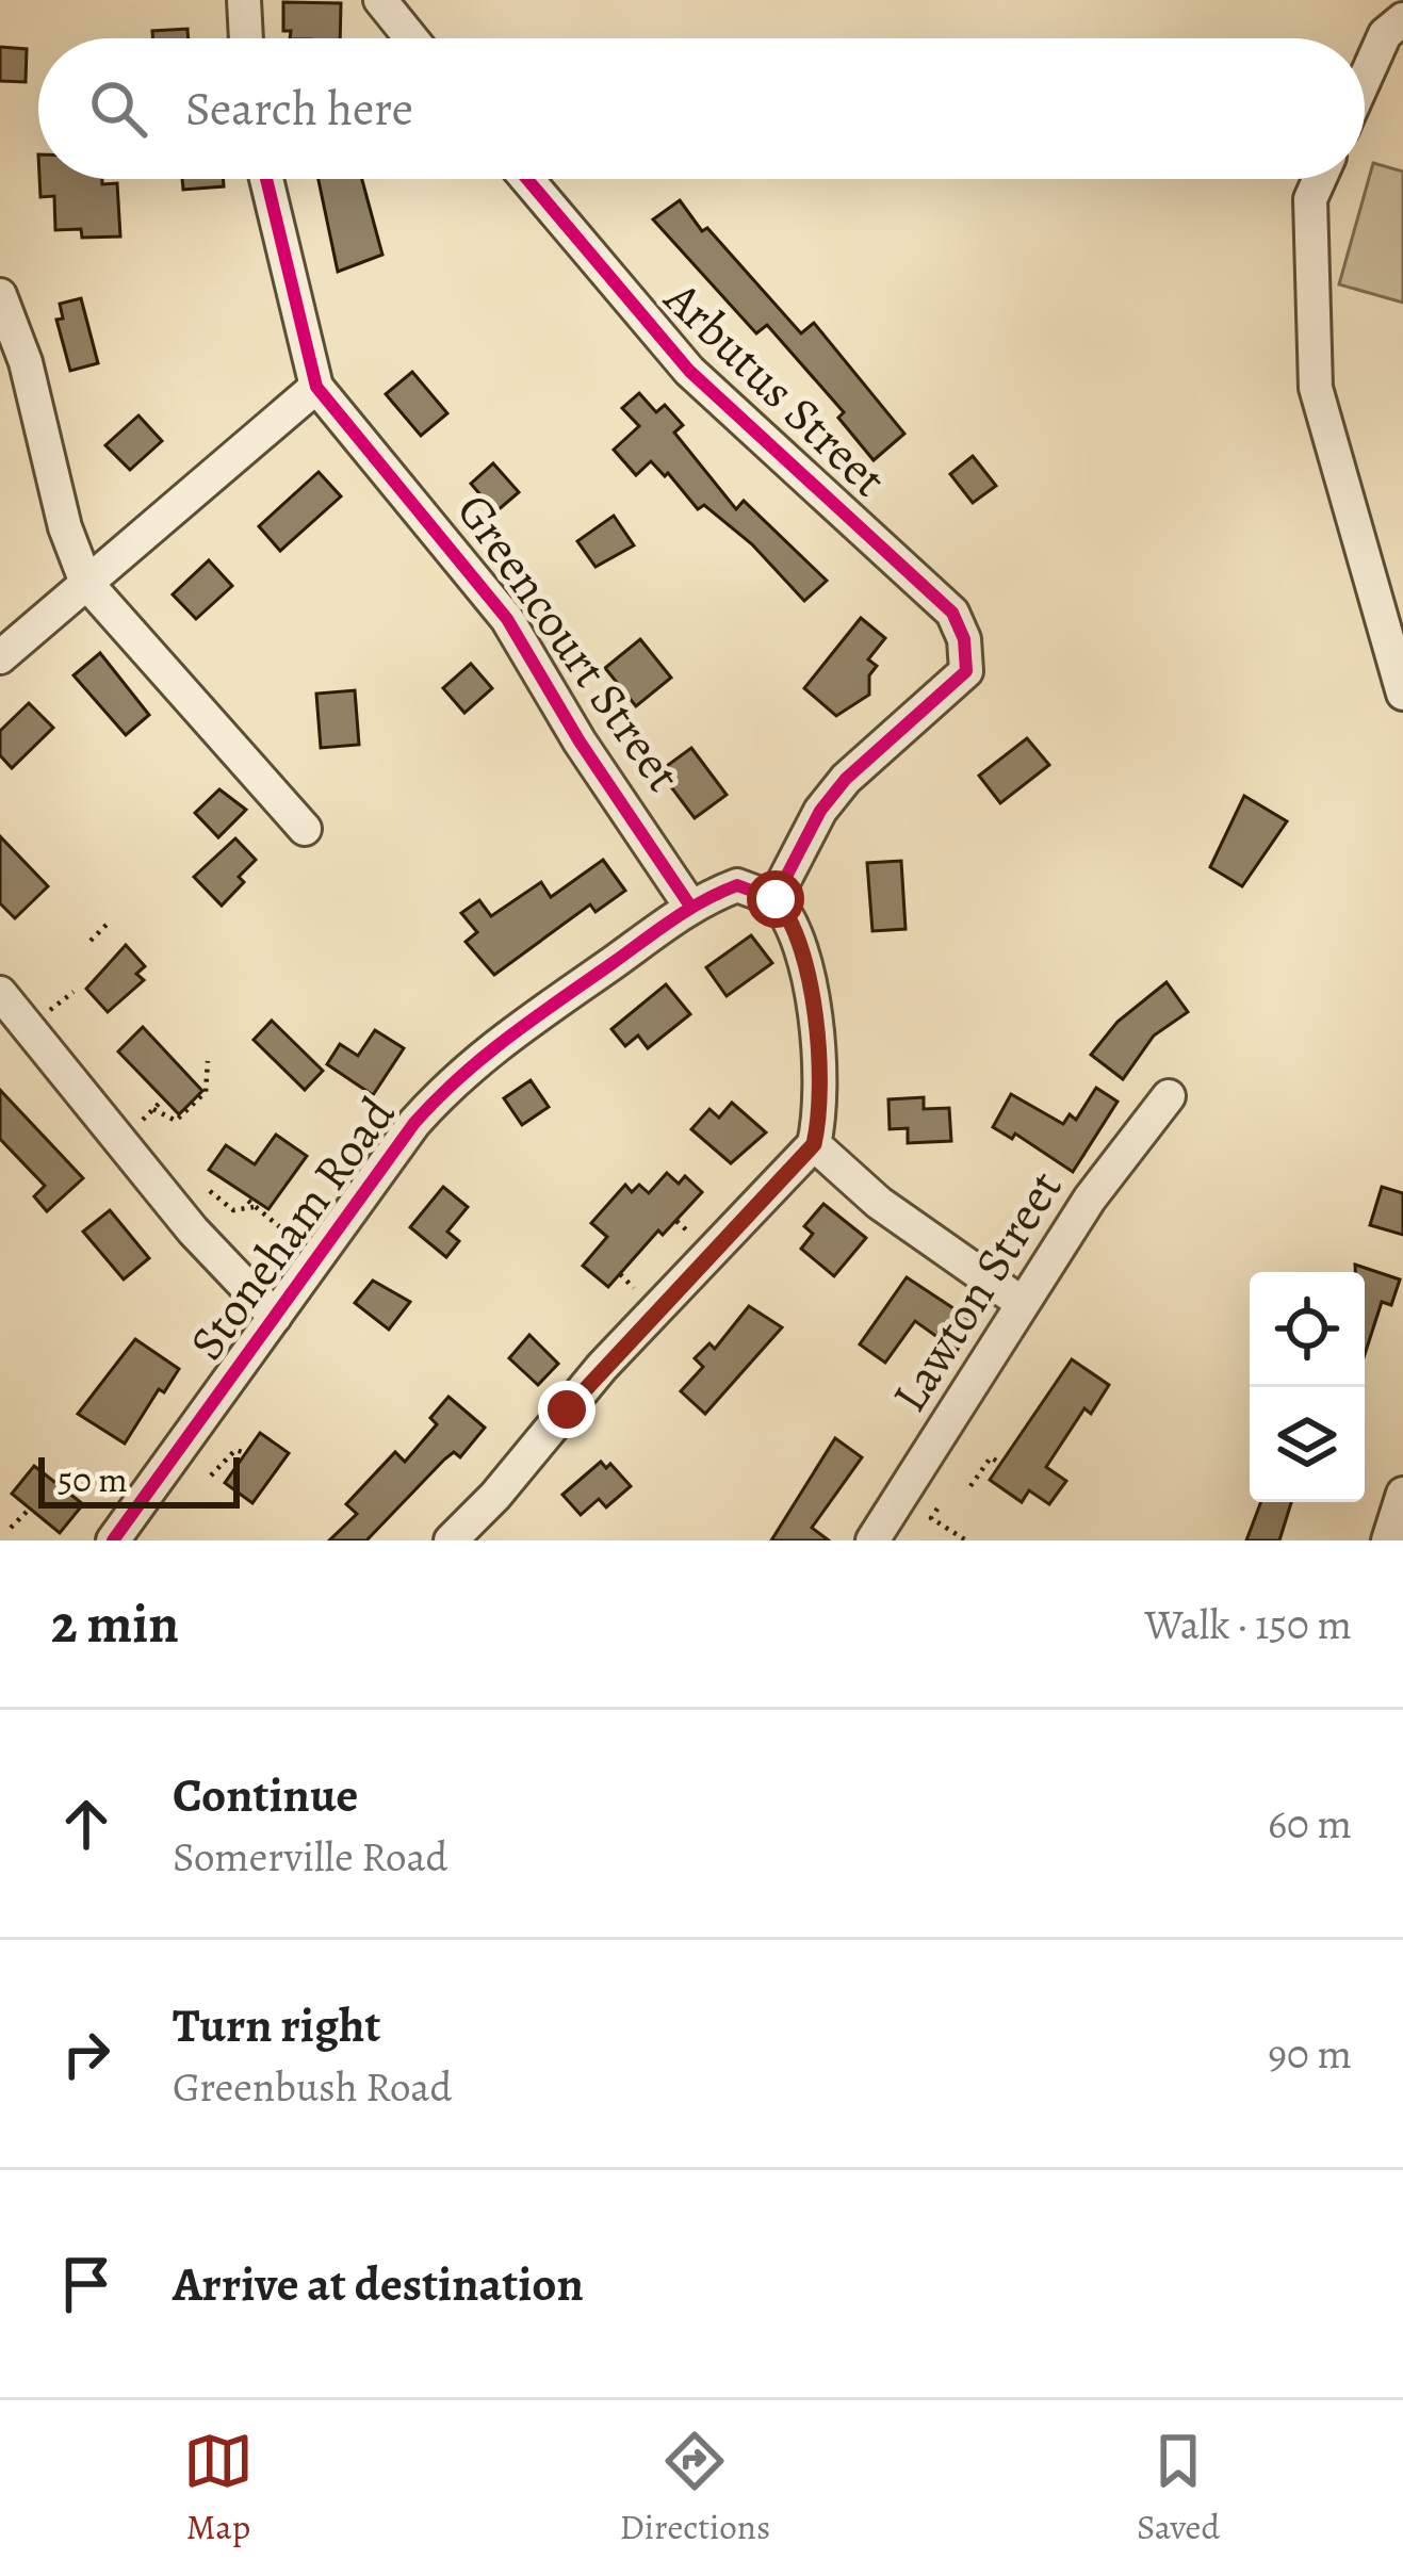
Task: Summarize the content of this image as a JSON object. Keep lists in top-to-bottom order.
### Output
{
  "streets": {
    "street": [
      "Arbutus Street",
      "Greencourt Street",
      "Stoneham Road",
      "Lawton Street"
    ]
  },
  "crossings": [
    ["Arbutus Street", "Stoneham Road"],
    ["Greencourt Street", "Stoneham Road"]
  ],
  "scale_bar": "50 m",
  "page": {
    "search": "Search here",
    "scale": "50 m",
    "heading": ["2 min", "Walk · 150 m"],
    "list": [
      ["Continue", "Somerville Road", "60 m"],
      ["Turn right", "Greenbush Road", "90 m"],
      "Arrive at destination"
    ],
    "nav": ["Map", "Directions", "Saved"]
  }
}
